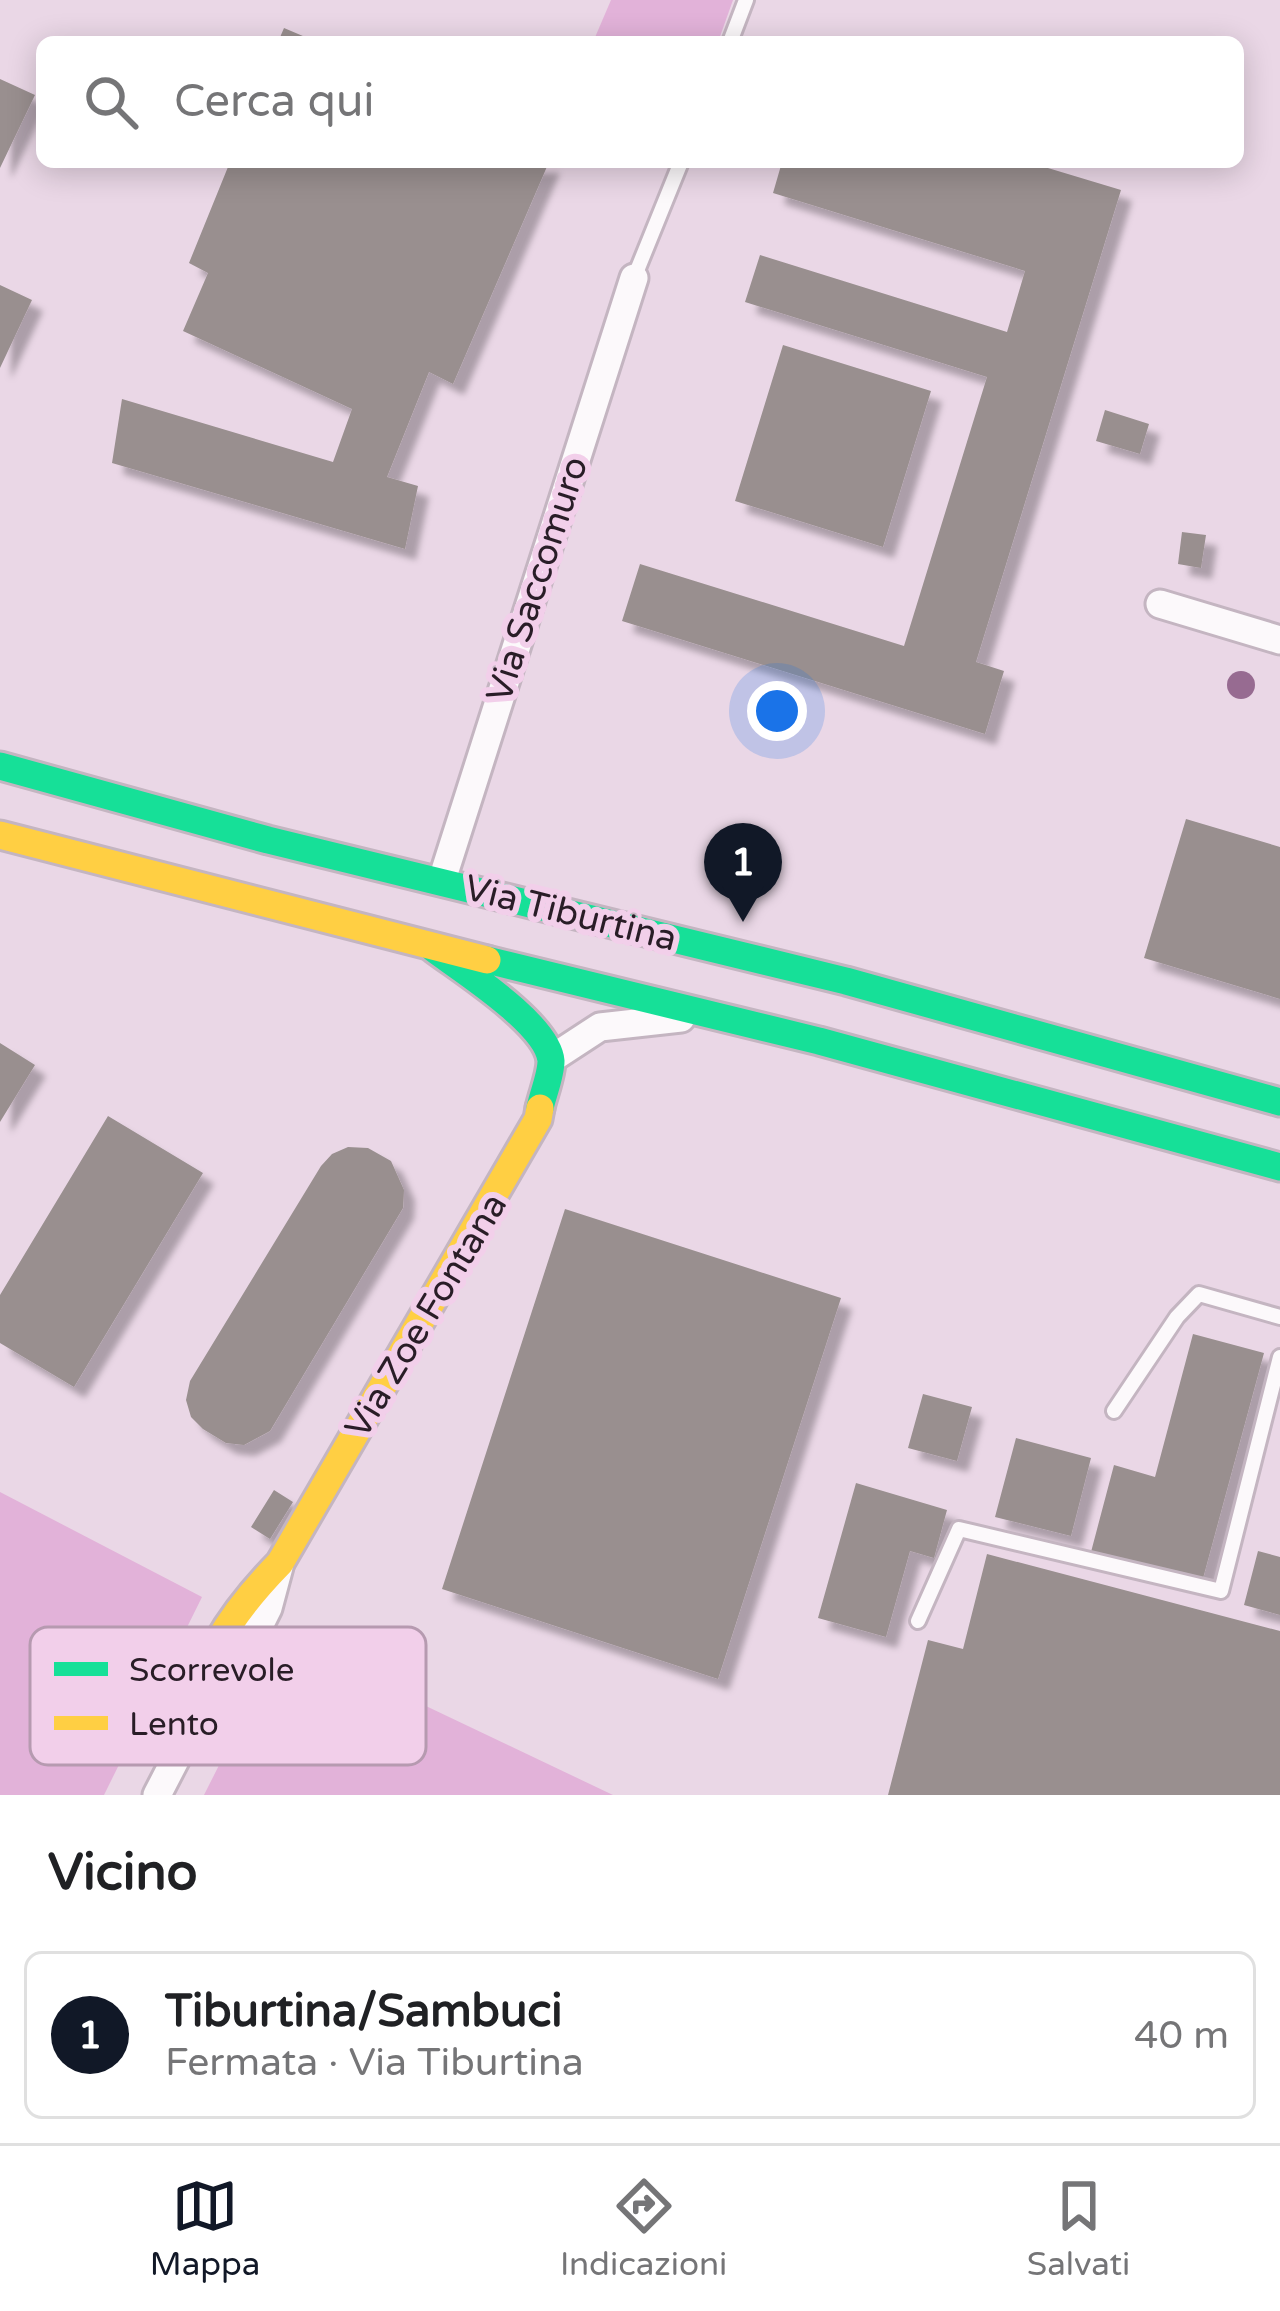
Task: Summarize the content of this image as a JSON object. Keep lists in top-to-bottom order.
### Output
{
  "streets": {
    "main road": ["Via Tiburtina", "Via Zoe Fontana"],
    "street": ["Via Saccomuro"]
  },
  "crossings": [
    ["Via Saccomuro", "Via Tiburtina"]
  ],
  "legend": ["Scorrevole", "Lento"],
  "page": {
    "search": "Cerca qui",
    "pins": "1",
    "heading": "Vicino",
    "list": [
      {
        "mark": "1",
        "name": "Tiburtina/Sambuci",
        "note": "Fermata · Via Tiburtina",
        "value": "40 m"
      }
    ],
    "nav": ["Mappa", "Indicazioni", "Salvati"]
  }
}
